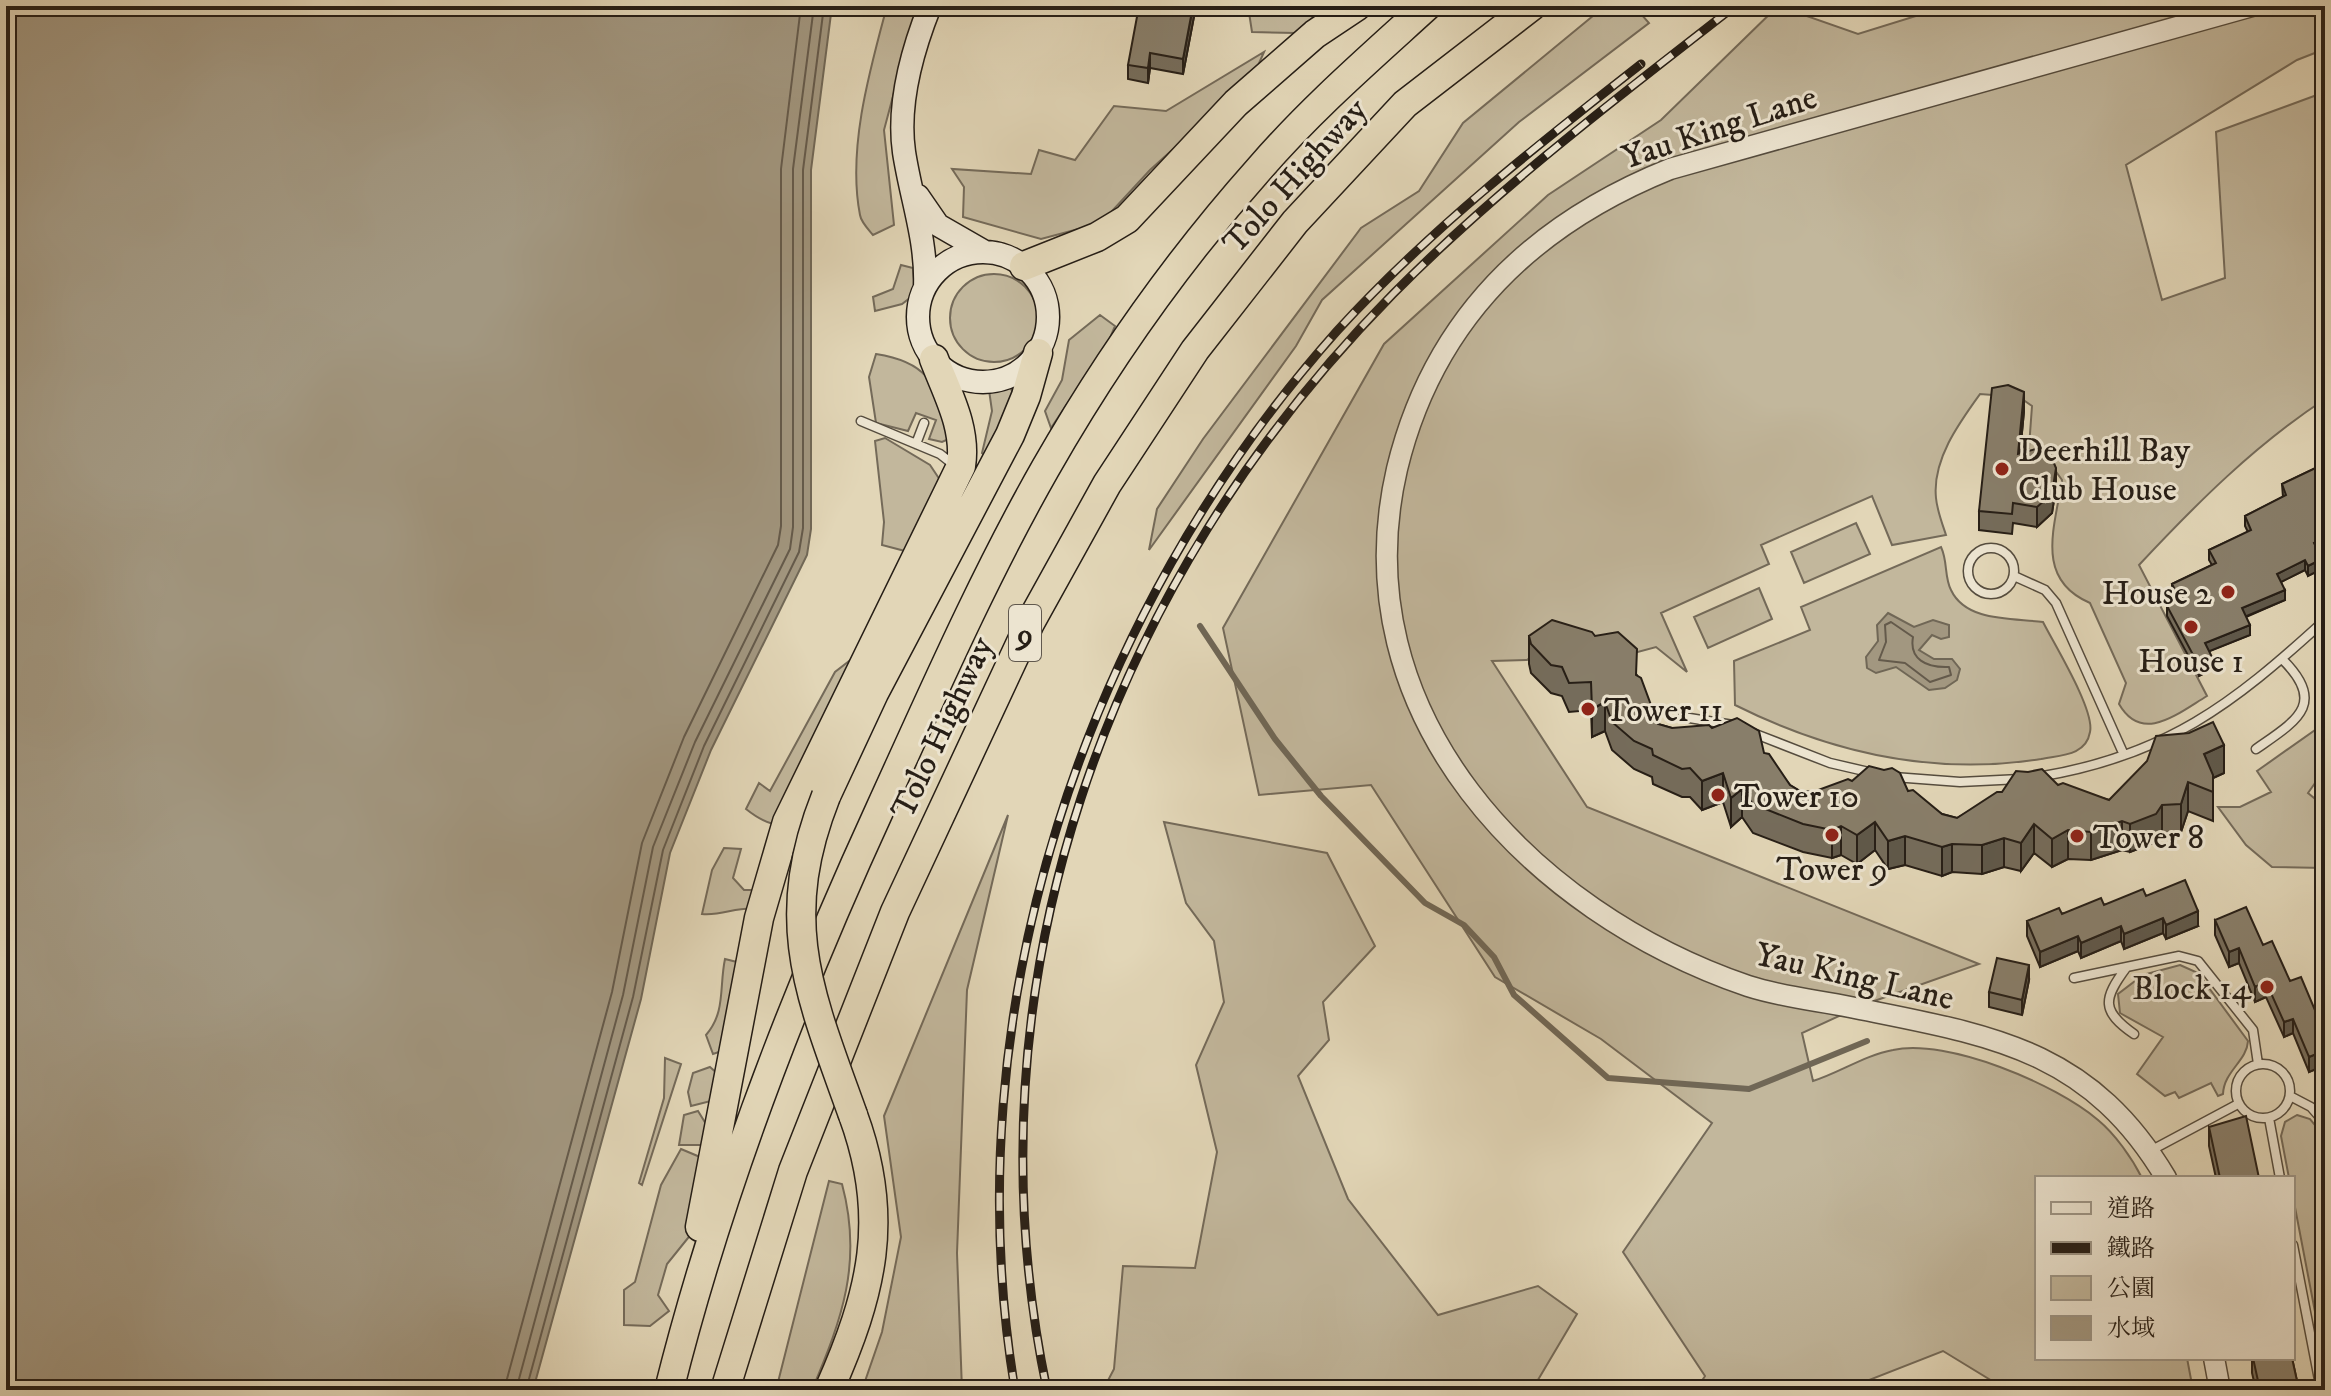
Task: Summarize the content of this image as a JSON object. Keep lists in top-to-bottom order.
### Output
{
  "streets": {
    "highway": ["Tolo Highway", "9"],
    "street": ["Yau King Lane"]
  },
  "places": [
    "Deerhill Bay Club House",
    "House 2",
    "House 1",
    "Tower 11",
    "Tower 10",
    "Tower 9",
    "Tower 8",
    "Block 14"
  ],
  "legend": [
    "道路",
    "鐵路",
    "公園",
    "水域"
  ]
}
